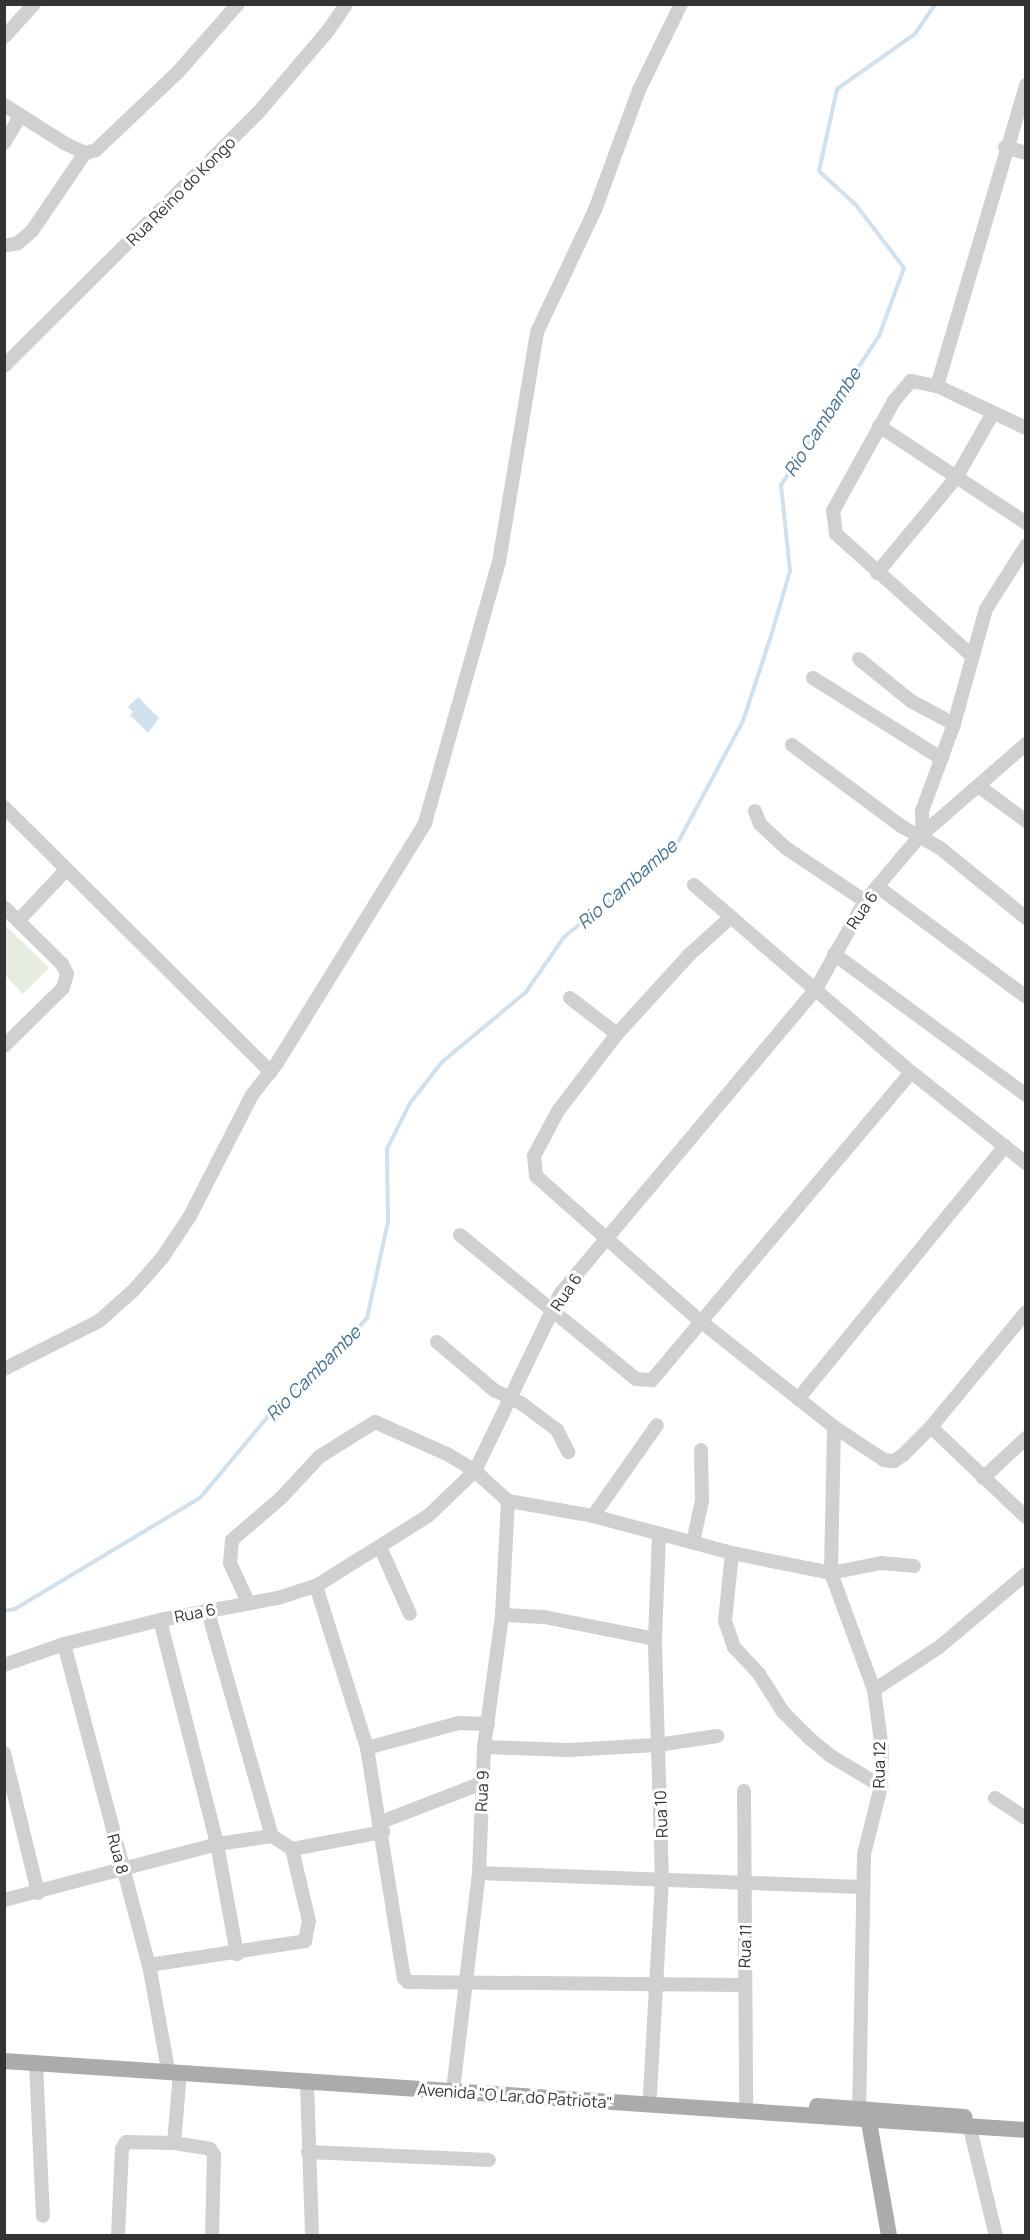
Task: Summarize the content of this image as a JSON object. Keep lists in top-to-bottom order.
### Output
{
  "streets": {
    "main road": ["Avenida \"O Lar do Patriota\""],
    "street": [
      "Rua Reino do Kongo",
      "Rua 6",
      "Rua 12",
      "Rua 9",
      "Rua 10",
      "Rua 8",
      "Rua 11"
    ]
  },
  "crossings": [
    ["Rua 6", "Rua 8"],
    ["Rua 12", "Avenida \"O Lar do Patriota\""],
    ["Rua 9", "Avenida \"O Lar do Patriota\""],
    ["Rua 10", "Avenida \"O Lar do Patriota\""],
    ["Rua 8", "Avenida \"O Lar do Patriota\""],
    ["Rua 11", "Avenida \"O Lar do Patriota\""]
  ],
  "water": ["Rio Cambambe"]
}
